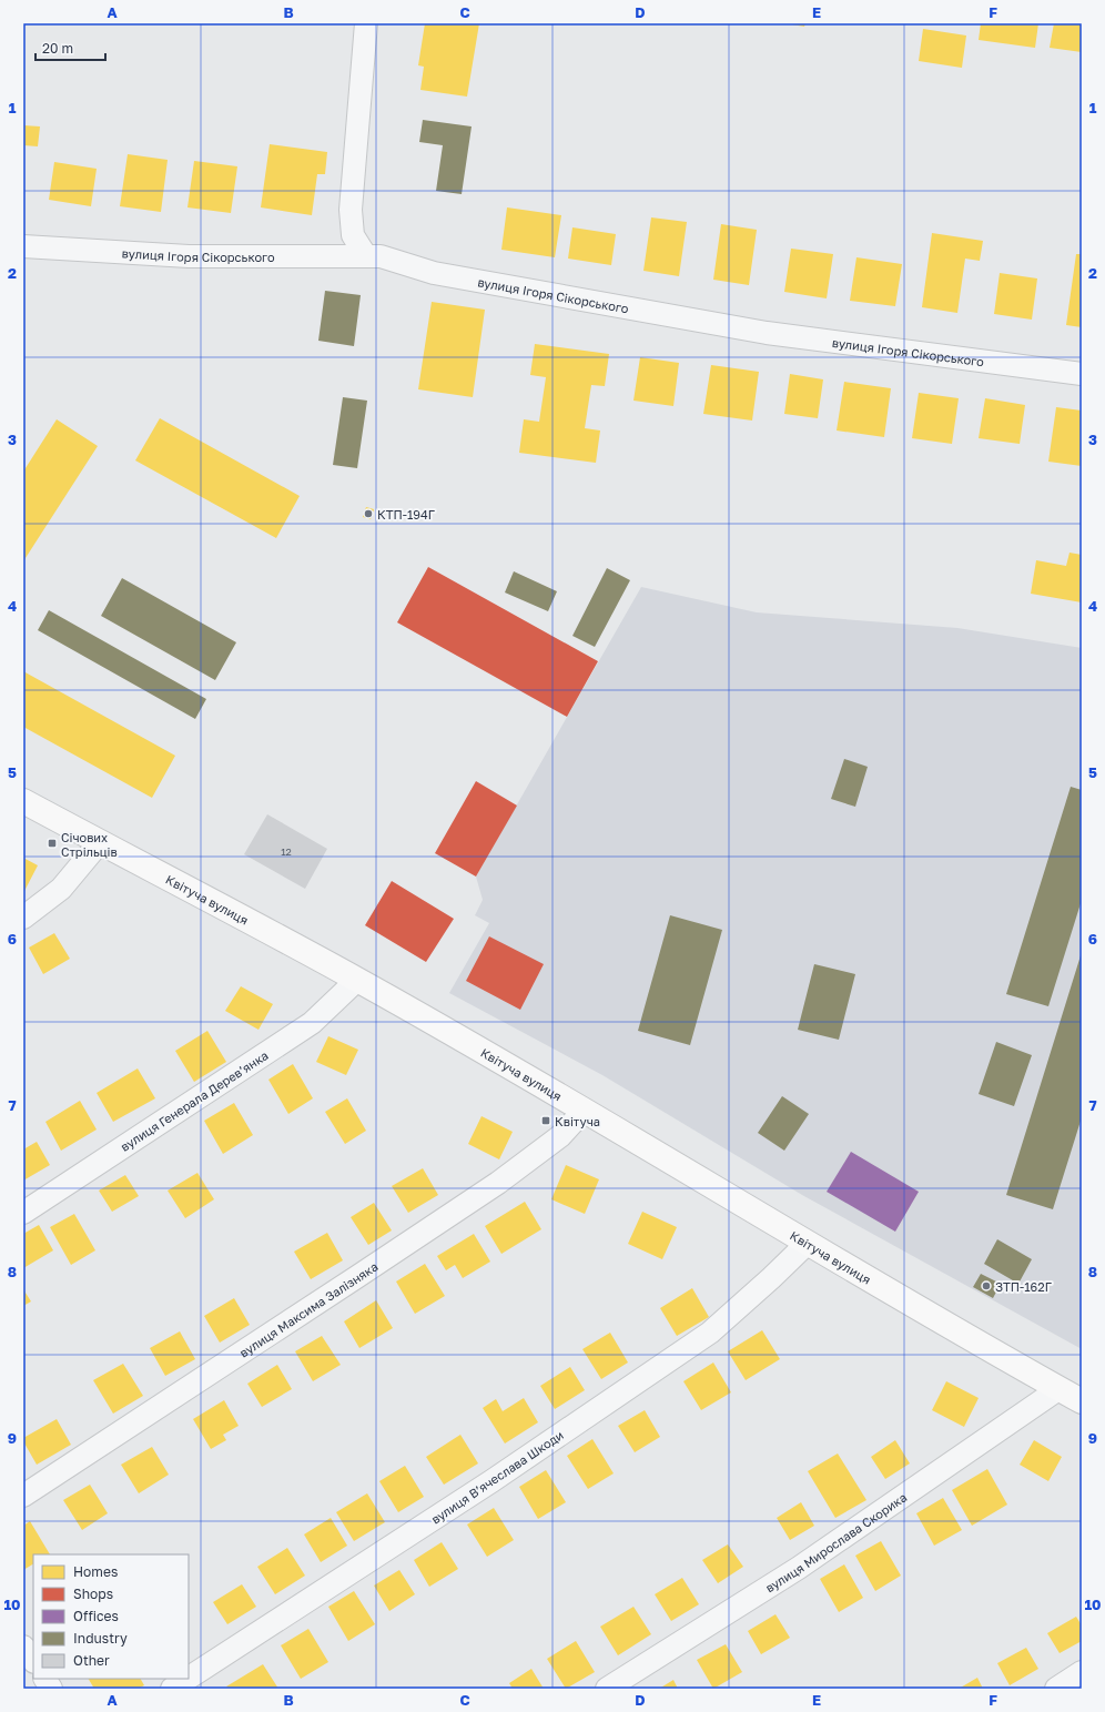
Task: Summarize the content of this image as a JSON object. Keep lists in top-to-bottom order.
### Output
{
  "streets": {
    "street": [
      "вулиця Ігоря Сікорського",
      "Квітуча вулиця",
      "вулиця Генерала Деревʼянка",
      "вулиця Максима Залізняка",
      "вулиця Вʼячеслава Шкоди",
      "вулиця Мирослава Скорика"
    ]
  },
  "crossings": [
    ["Квітуча вулиця", "вулиця Генерала Деревʼянка"],
    ["Квітуча вулиця", "вулиця Максима Залізняка"],
    ["Квітуча вулиця", "вулиця Вʼячеслава Шкоди"],
    ["Квітуча вулиця", "вулиця Мирослава Скорика"]
  ],
  "places": {
    "other": ["КТП-194Г", "ЗТП-162Г"],
    "transit": ["Січових Стрільців", "Квітуча"]
  },
  "house_numbers": ["12"],
  "legend": [
    "Homes",
    "Shops",
    "Offices",
    "Industry",
    "Other"
  ],
  "scale_bar": "20 m",
  "grid": {
    "columns": [
      "A",
      "B",
      "C",
      "D",
      "E",
      "F"
    ],
    "rows": [
      "1",
      "2",
      "3",
      "4",
      "5",
      "6",
      "7",
      "8",
      "9",
      "10"
    ]
  }
}
